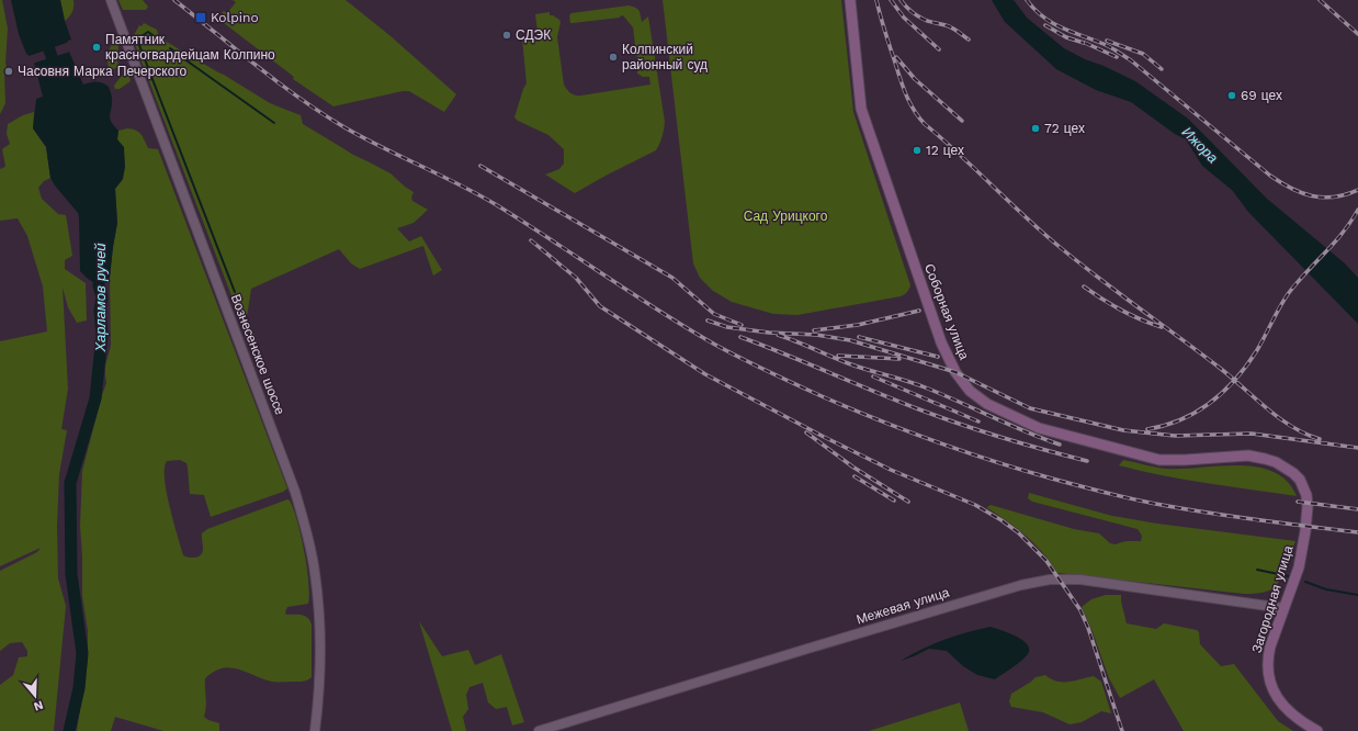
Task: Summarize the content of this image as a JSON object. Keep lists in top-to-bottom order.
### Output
{
  "streets": {
    "main road": ["Соборная улица", "Загородная улица"],
    "street": ["Вознесенское шоссе", "Межевая улица"]
  },
  "crossings": [
    ["Соборная улица", "Загородная улица"],
    ["Загородная улица", "Межевая улица"]
  ],
  "water": ["Ижора", "Харламов ручей"],
  "parks": ["Сад Урицкого"],
  "places": {
    "transit": ["Kolpino"],
    "other": [
      "СДЭК",
      "Памятник красногвардейцам Колпино",
      "Колпинский районный суд",
      "Часовня Марка Печерского",
      "69 цех",
      "72 цех",
      "12 цех"
    ]
  },
  "north": "bottom"
}
